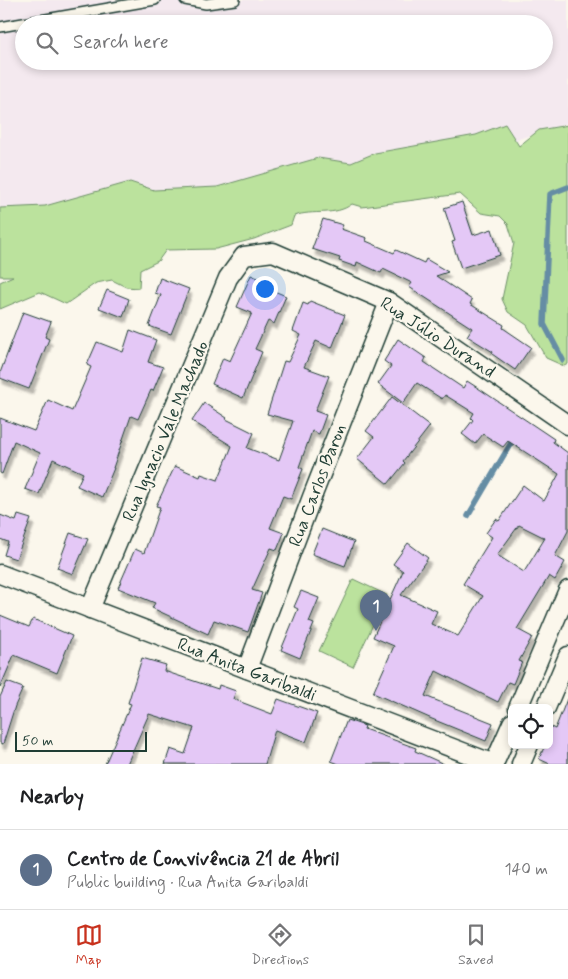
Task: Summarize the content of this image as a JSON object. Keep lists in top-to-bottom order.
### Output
{
  "streets": {
    "street": [
      "Rua Júlio Durand",
      "Rua Ignacio Vale Machado",
      "Rua Carlos Baron",
      "Rua Anita Garibaldi"
    ]
  },
  "crossings": [
    ["Rua Júlio Durand", "Rua Ignacio Vale Machado"],
    ["Rua Júlio Durand", "Rua Carlos Baron"],
    ["Rua Ignacio Vale Machado", "Rua Anita Garibaldi"],
    ["Rua Carlos Baron", "Rua Anita Garibaldi"]
  ],
  "scale_bar": "50 m",
  "page": {
    "search": "Search here",
    "pins": "1",
    "scale": "50 m",
    "heading": "Nearby",
    "list": [
      {
        "mark": "1",
        "name": "Centro de Convivência 21 de Abril",
        "note": "Public building · Rua Anita Garibaldi",
        "value": "140 m"
      }
    ],
    "nav": ["Map", "Directions", "Saved"]
  }
}
